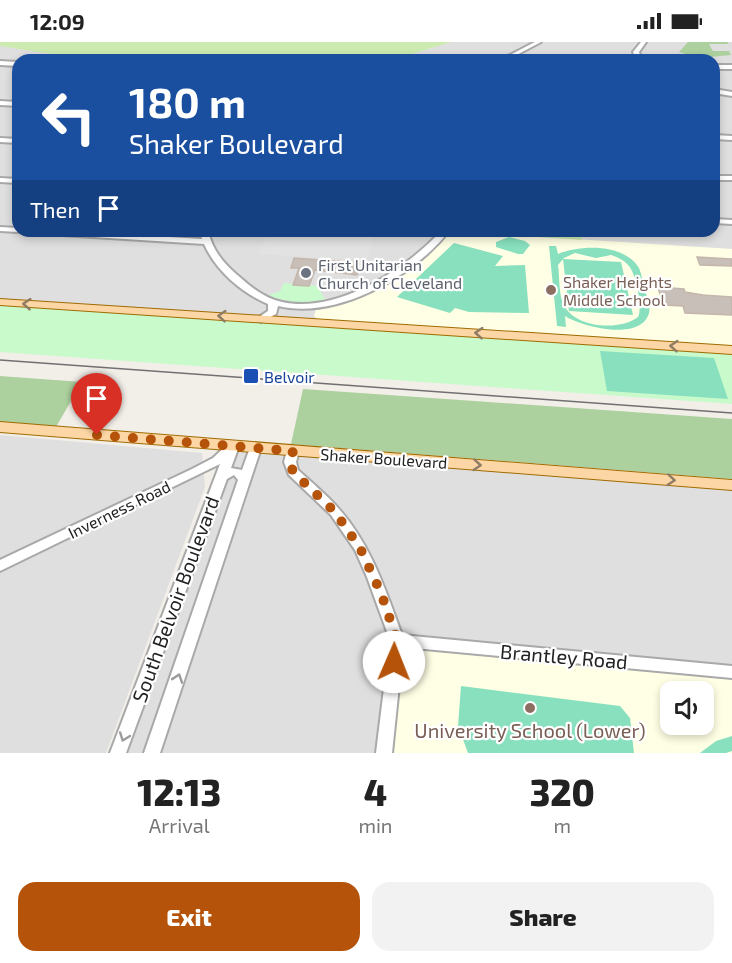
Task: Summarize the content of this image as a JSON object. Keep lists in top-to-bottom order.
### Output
{
  "streets": {
    "main road": ["Shaker Boulevard"],
    "street": ["Inverness Road", "South Belvoir Boulevard", "Brantley Road"]
  },
  "crossings": [
    ["Shaker Boulevard", "Inverness Road"],
    ["Shaker Boulevard", "South Belvoir Boulevard"],
    ["Inverness Road", "South Belvoir Boulevard"]
  ],
  "one_way": ["Shaker Boulevard"],
  "places": {
    "other": ["First Unitarian Church of Cleveland", "Shaker Heights Middle School", "University School (Lower)"],
    "transit": ["Belvoir"]
  },
  "page": {
    "status": "12:09",
    "turn": ["180 m", "Shaker Boulevard"],
    "then": "Then",
    "eta": [
      "12:13",
      "Arrival",
      "4",
      "min",
      "320",
      "m"
    ],
    "buttons": ["Exit", "Share"]
  }
}
